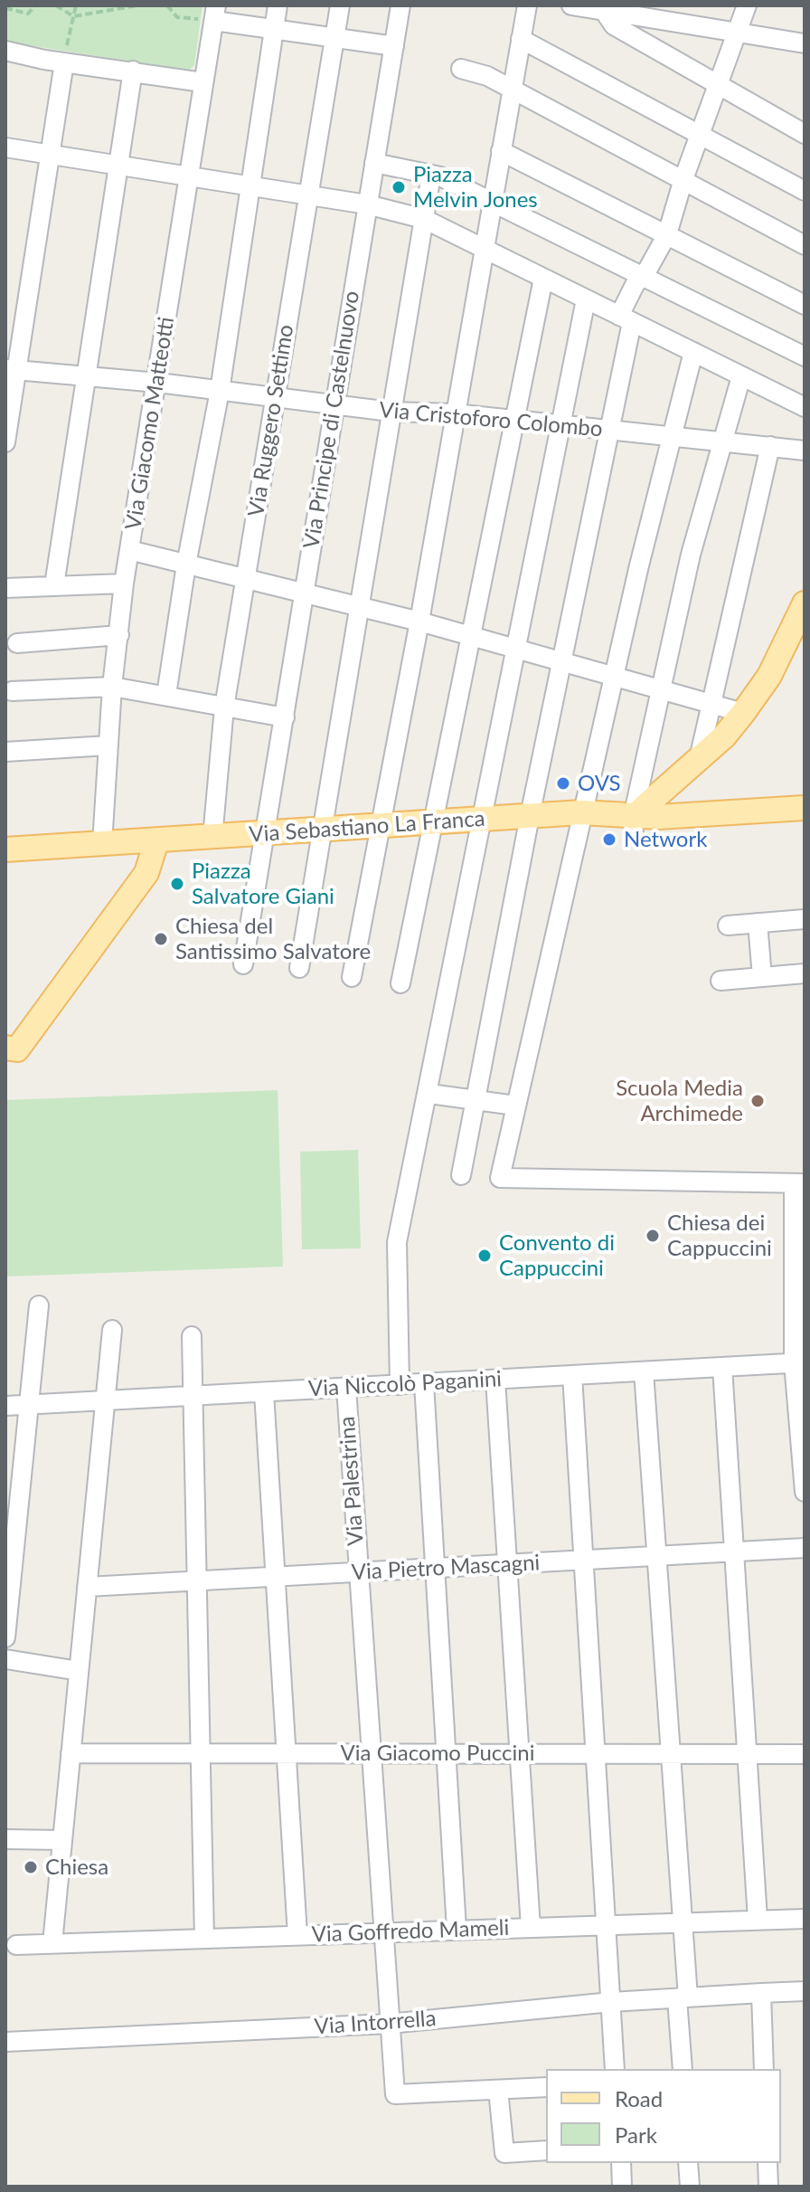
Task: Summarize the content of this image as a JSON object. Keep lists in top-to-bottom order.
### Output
{
  "streets": {
    "main road": ["Via Sebastiano La Franca"],
    "street": [
      "Via Principe di Castelnuovo",
      "Via Cristoforo Colombo",
      "Via Ruggero Settimo",
      "Via Giacomo Matteotti",
      "Via Niccolò Paganini",
      "Via Palestrina",
      "Via Pietro Mascagni",
      "Via Giacomo Puccini",
      "Via Goffredo Mameli",
      "Via Intorrella"
    ]
  },
  "crossings": [
    ["Via Principe di Castelnuovo", "Via Cristoforo Colombo"],
    ["Via Principe di Castelnuovo", "Via Sebastiano La Franca"],
    ["Via Cristoforo Colombo", "Via Ruggero Settimo"],
    ["Via Cristoforo Colombo", "Via Giacomo Matteotti"],
    ["Via Ruggero Settimo", "Via Sebastiano La Franca"],
    ["Via Giacomo Matteotti", "Via Sebastiano La Franca"],
    ["Via Niccolò Paganini", "Via Palestrina"],
    ["Via Palestrina", "Via Pietro Mascagni"],
    ["Via Palestrina", "Via Giacomo Puccini"],
    ["Via Palestrina", "Via Goffredo Mameli"],
    ["Via Palestrina", "Via Intorrella"]
  ],
  "places": [
    "Piazza Melvin Jones",
    "OVS",
    "Network",
    "Piazza Salvatore Giani",
    "Chiesa del Santissimo Salvatore",
    "Scuola Media Archimede",
    "Chiesa dei Cappuccini",
    "Convento di Cappuccini",
    "Chiesa"
  ],
  "legend": ["Road", "Park"]
}
